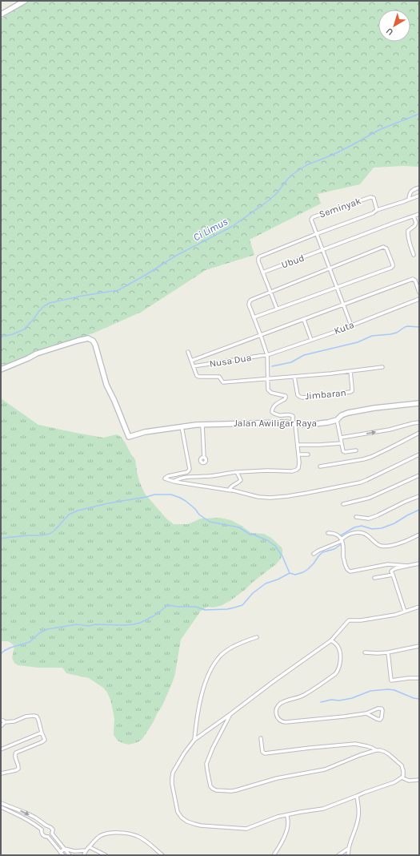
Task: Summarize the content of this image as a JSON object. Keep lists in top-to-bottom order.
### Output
{
  "streets": {
    "street": [
      "Seminyak",
      "Ubud",
      "Kuta",
      "Nusa Dua",
      "Jimbaran",
      "Jalan Awiligar Raya"
    ]
  },
  "crossings": [
    ["Seminyak", "Ubud"],
    ["Kuta", "Nusa Dua"]
  ],
  "water": ["Ci Limus"],
  "north": "bottom left"
}
